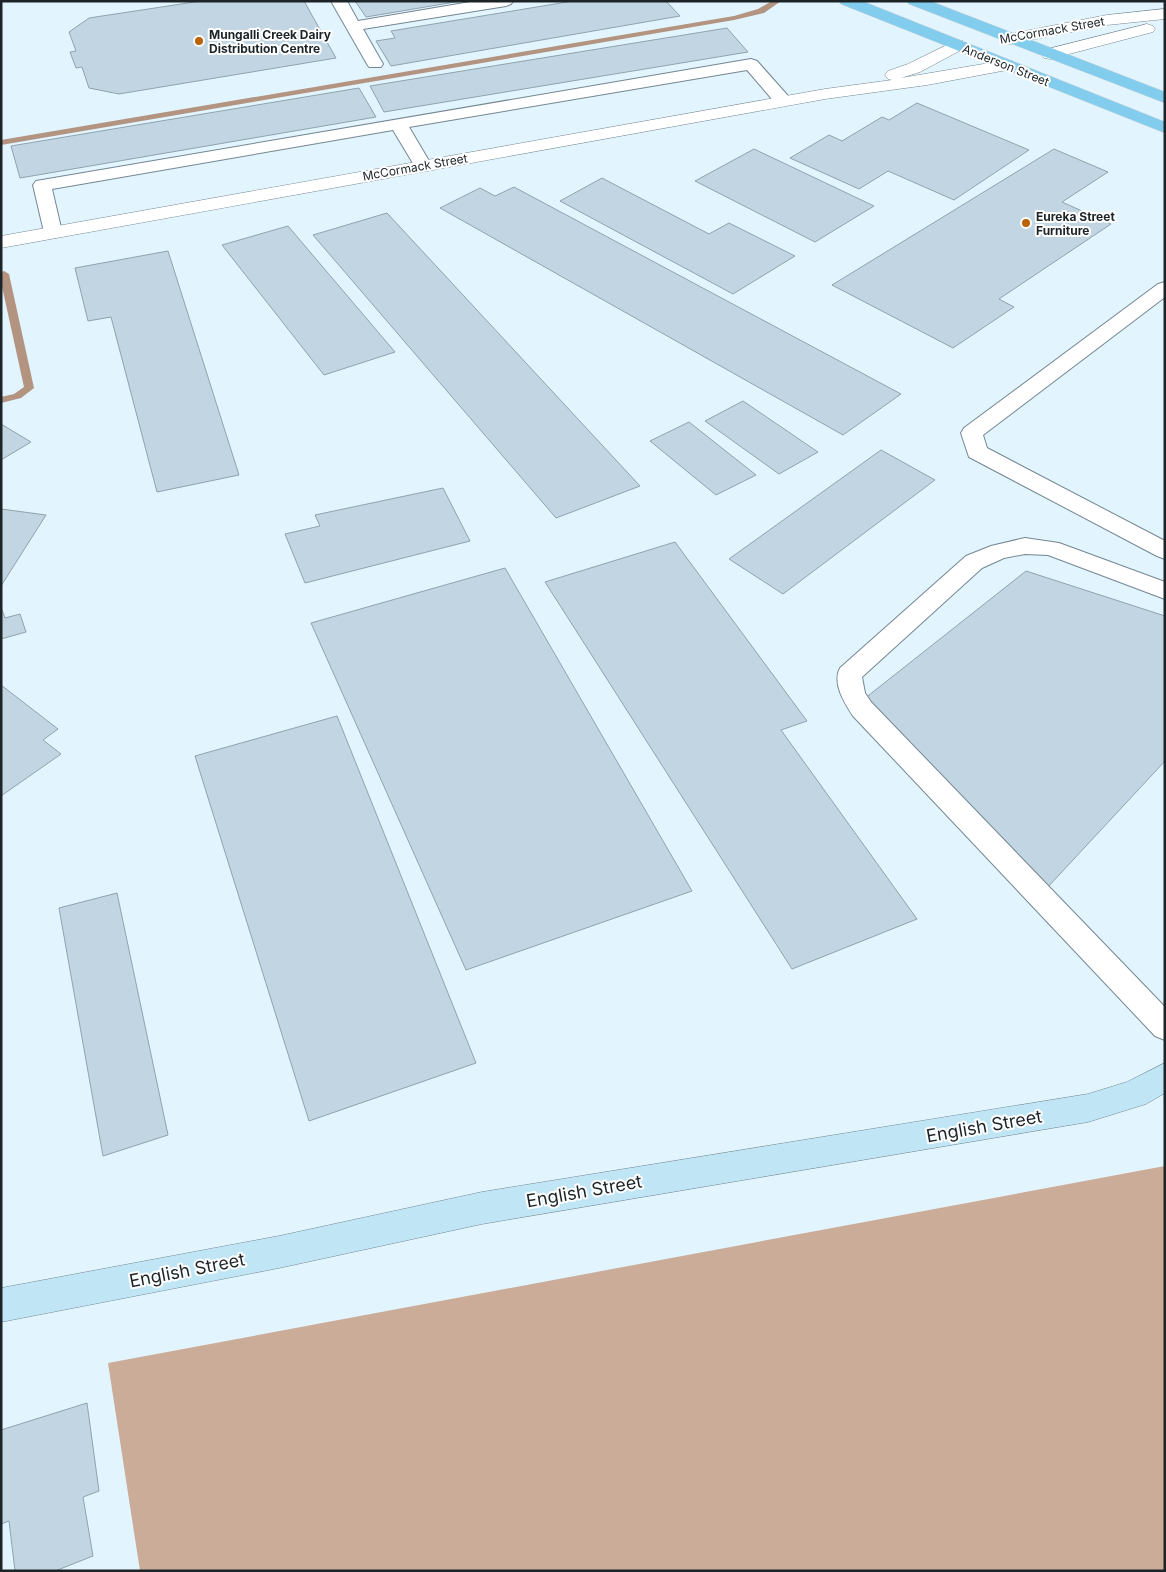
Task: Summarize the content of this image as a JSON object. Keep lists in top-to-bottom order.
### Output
{
  "streets": {
    "main road": ["McCormack Street", "Anderson Street"],
    "street": ["English Street"]
  },
  "crossings": [
    ["McCormack Street", "Anderson Street"]
  ],
  "places": ["Mungalli Creek Dairy Distribution Centre", "Eureka Street Furniture"]
}
